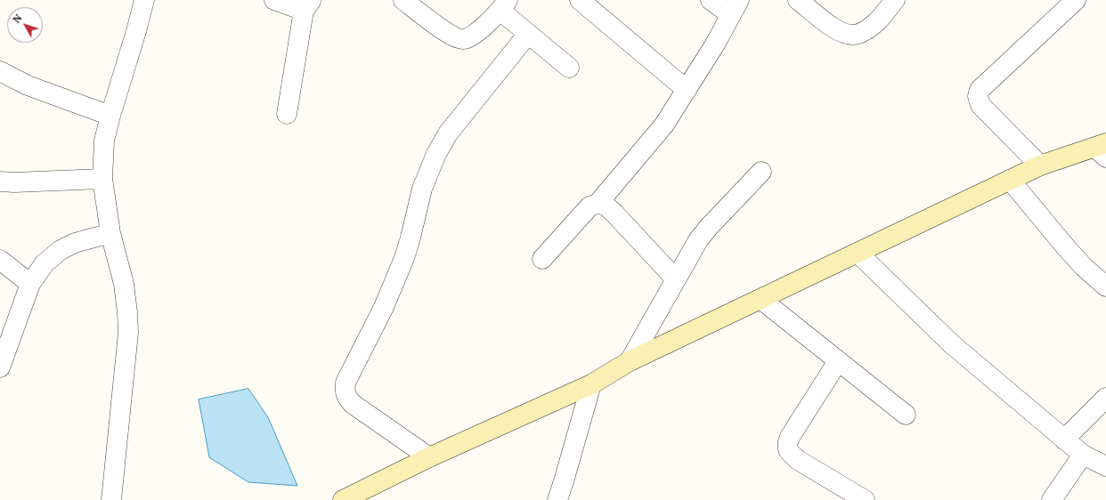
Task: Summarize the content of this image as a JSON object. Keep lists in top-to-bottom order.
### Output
{
  "north": "top left"
}
